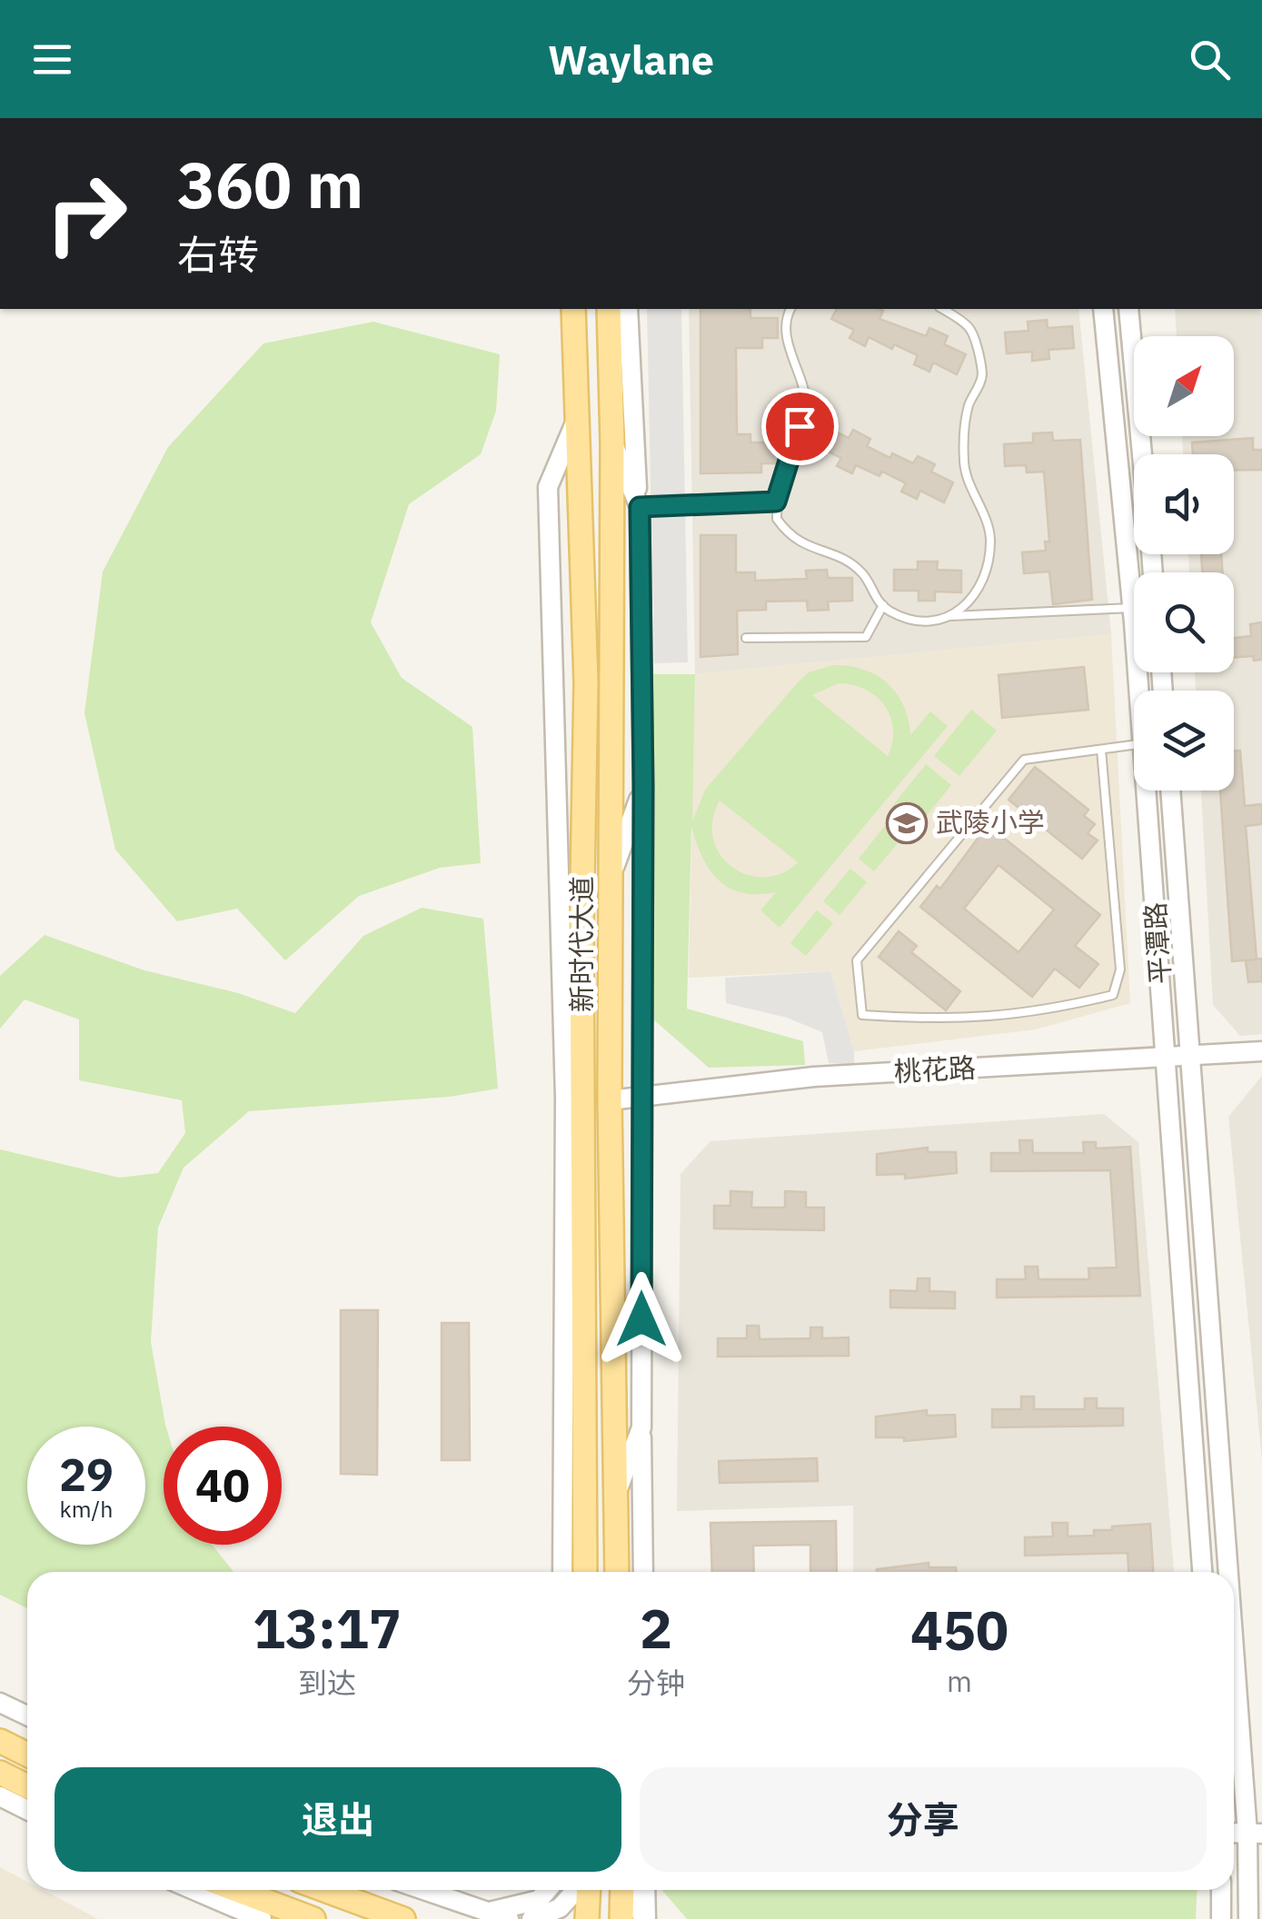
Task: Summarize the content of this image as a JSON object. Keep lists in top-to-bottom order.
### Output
{
  "streets": {
    "main road": ["新时代大道"],
    "street": ["平潭路", "桃花路"]
  },
  "crossings": [
    ["平潭路", "桃花路"],
    ["新时代大道", "桃花路"]
  ],
  "places": {
    "school or university": ["武陵小学"]
  },
  "north": "top right",
  "page": {
    "header": "Waylane",
    "turn": ["360 m", "右转"],
    "speed": "29 km/h",
    "limit": "40",
    "eta": [
      "13:17",
      "到达",
      "2",
      "分钟",
      "450",
      "m"
    ],
    "buttons": ["退出", "分享"]
  }
}
